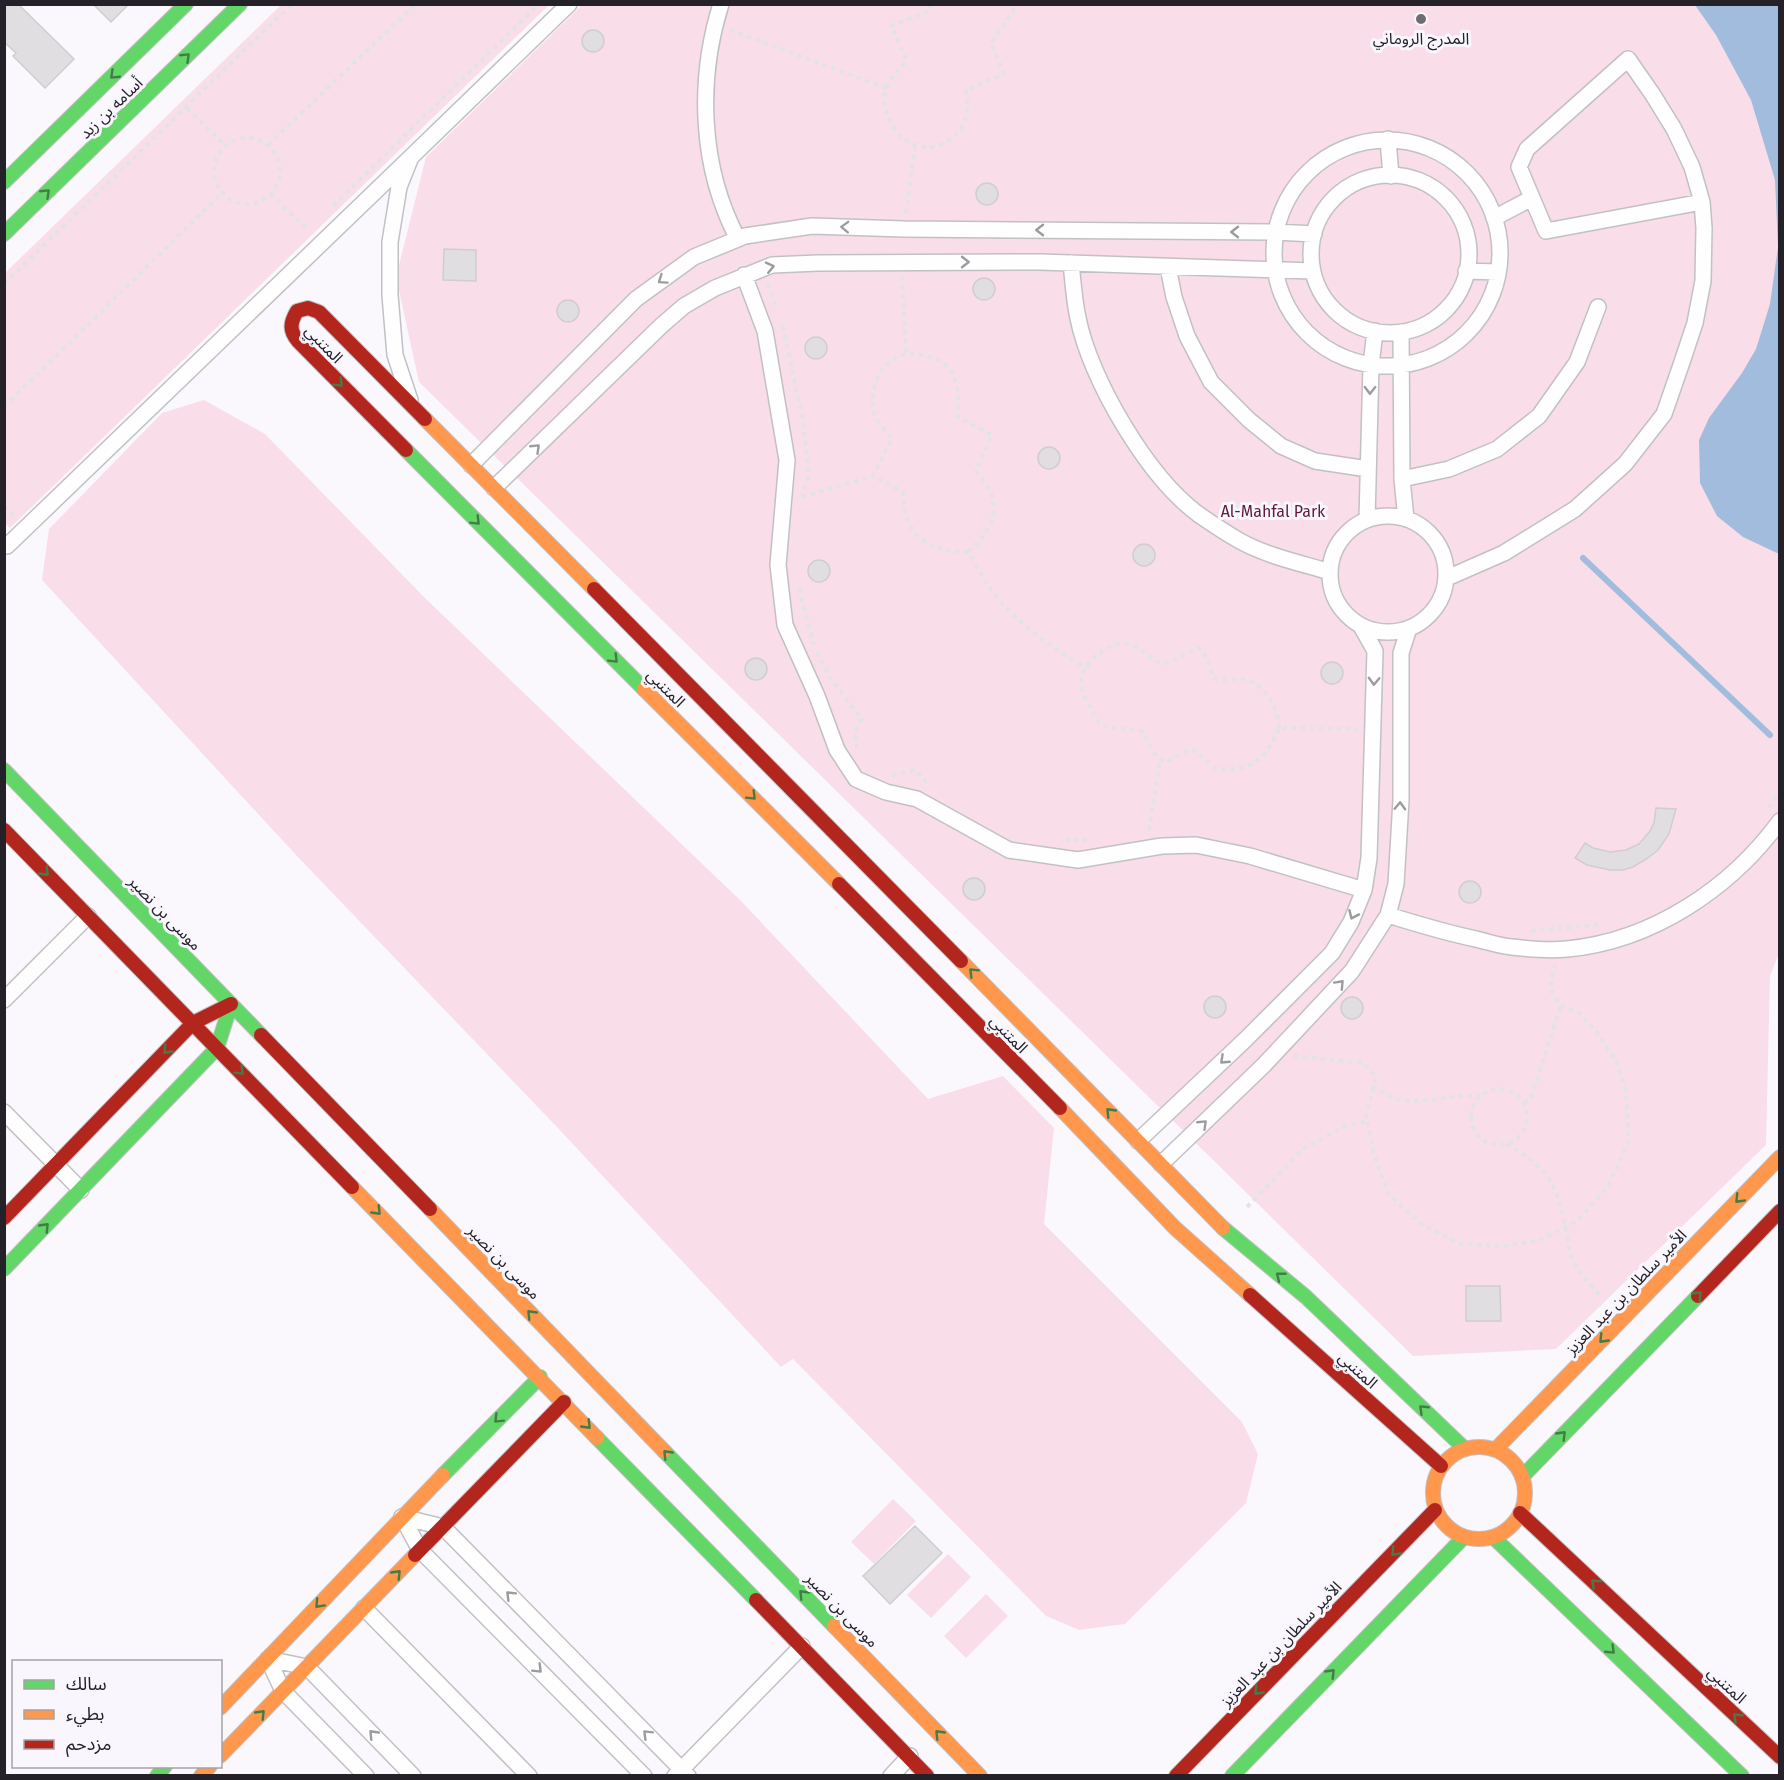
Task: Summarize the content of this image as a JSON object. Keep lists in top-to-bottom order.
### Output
{
  "streets": {
    "street": [
      "أسامه بن زيد",
      "المتنبي",
      "موسى بن نصير",
      "الأمير سلطان بن عبد العزيز"
    ]
  },
  "crossings": [
    ["المتنبي", "الأمير سلطان بن عبد العزيز"]
  ],
  "parks": ["Al-Mahfal Park"],
  "places": ["المدرج الروماني"],
  "legend": ["سالك", "بطيء", "مزدحم"]
}
